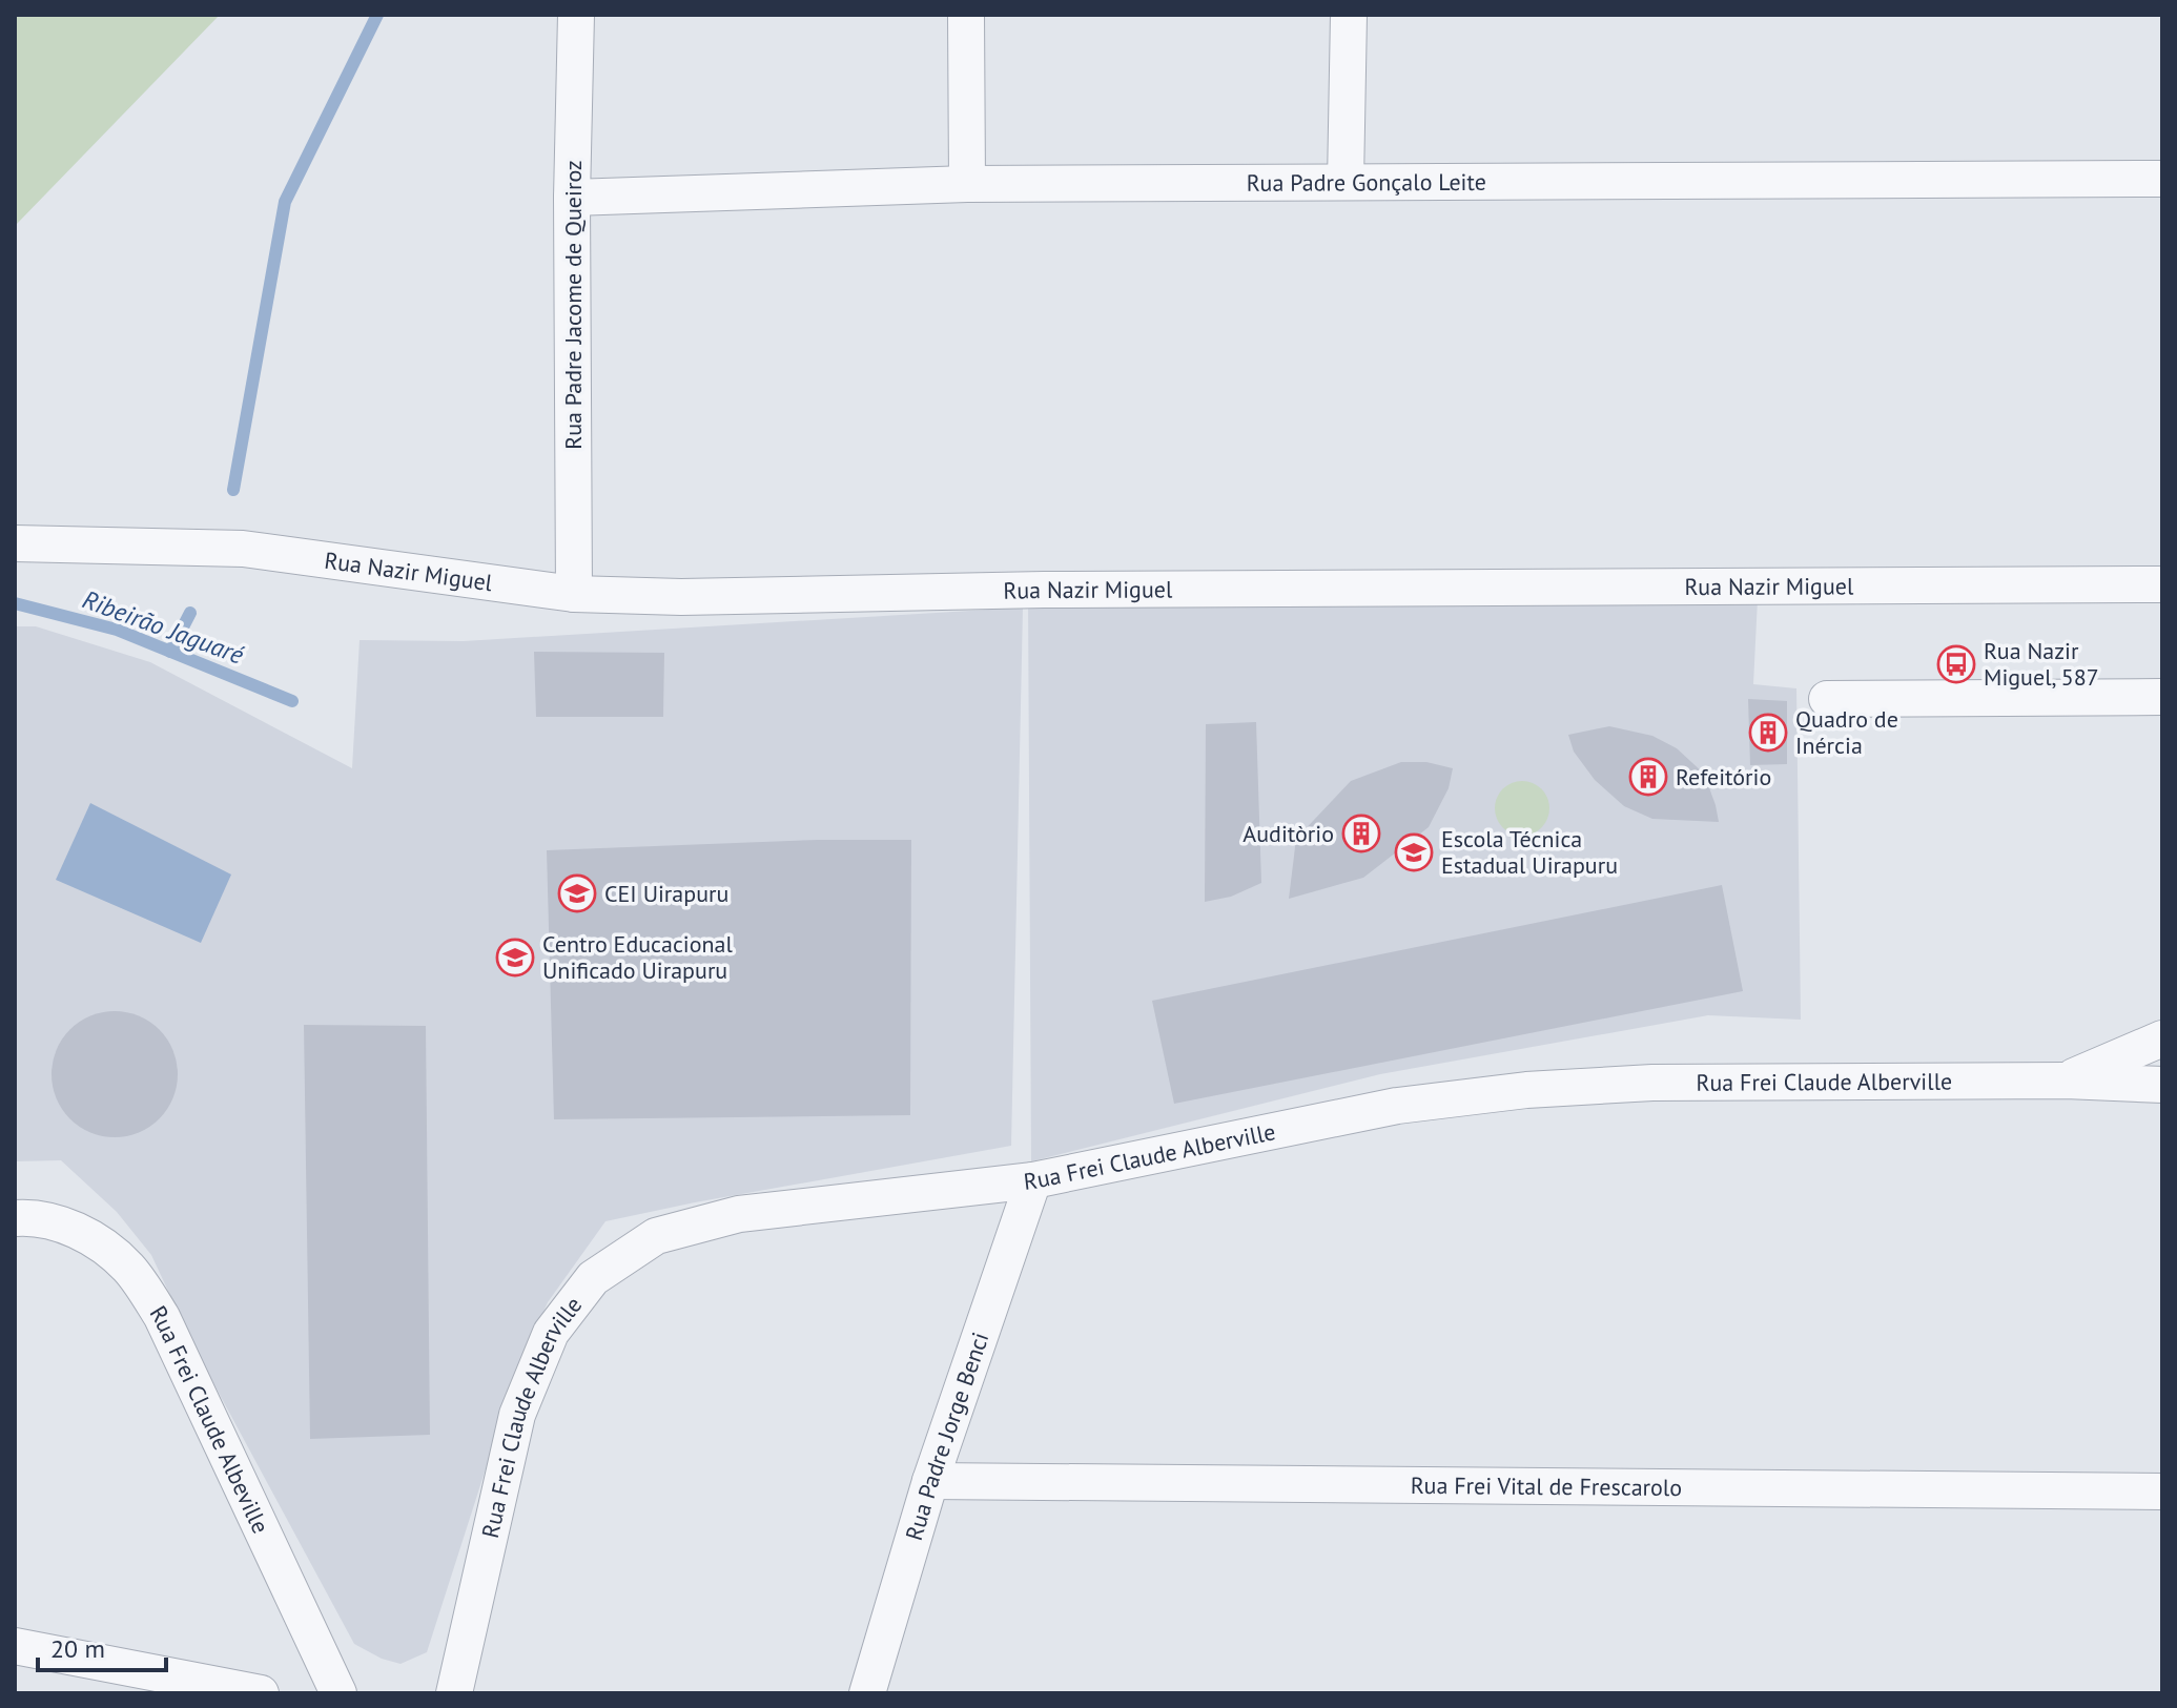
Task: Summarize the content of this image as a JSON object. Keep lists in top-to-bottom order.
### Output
{
  "streets": {
    "street": [
      "Rua Padre Gonçalo Leite",
      "Rua Padre Jacome de Queiroz",
      "Rua Nazir Miguel",
      "Rua Frei Claude Alberville",
      "Rua Frei Claude Albeville",
      "Rua Padre Jorge Benci",
      "Rua Frei Vital de Frescarolo"
    ]
  },
  "crossings": [
    ["Rua Padre Gonçalo Leite", "Rua Padre Jacome de Queiroz"],
    ["Rua Padre Jacome de Queiroz", "Rua Nazir Miguel"],
    ["Rua Frei Claude Alberville", "Rua Padre Jorge Benci"],
    ["Rua Padre Jorge Benci", "Rua Frei Vital de Frescarolo"]
  ],
  "water": ["Ribeirão Jaguaré"],
  "places": {
    "bus stop": ["Rua Nazir Miguel, 587"],
    "building": ["Quadro de Inércia", "Refeitório", "Auditòrio"],
    "school or university": ["Escola Técnica Estadual Uirapuru", "CEI Uirapuru", "Centro Educacional Unificado Uirapuru"]
  },
  "scale_bar": "20 m"
}
